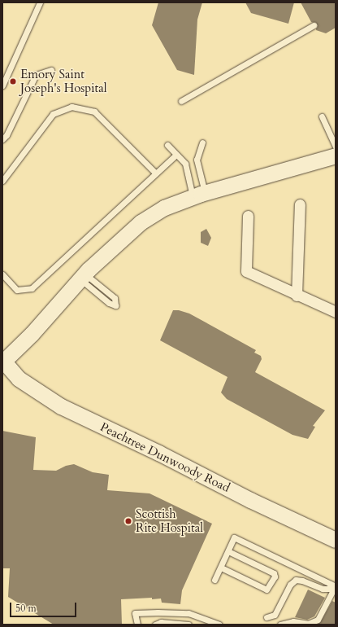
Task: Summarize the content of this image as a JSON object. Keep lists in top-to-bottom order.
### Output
{
  "streets": {
    "main road": ["Peachtree Dunwoody Road"]
  },
  "places": ["Emory Saint Joseph's Hospital", "Scottish Rite Hospital"],
  "scale_bar": "50 m"
}
